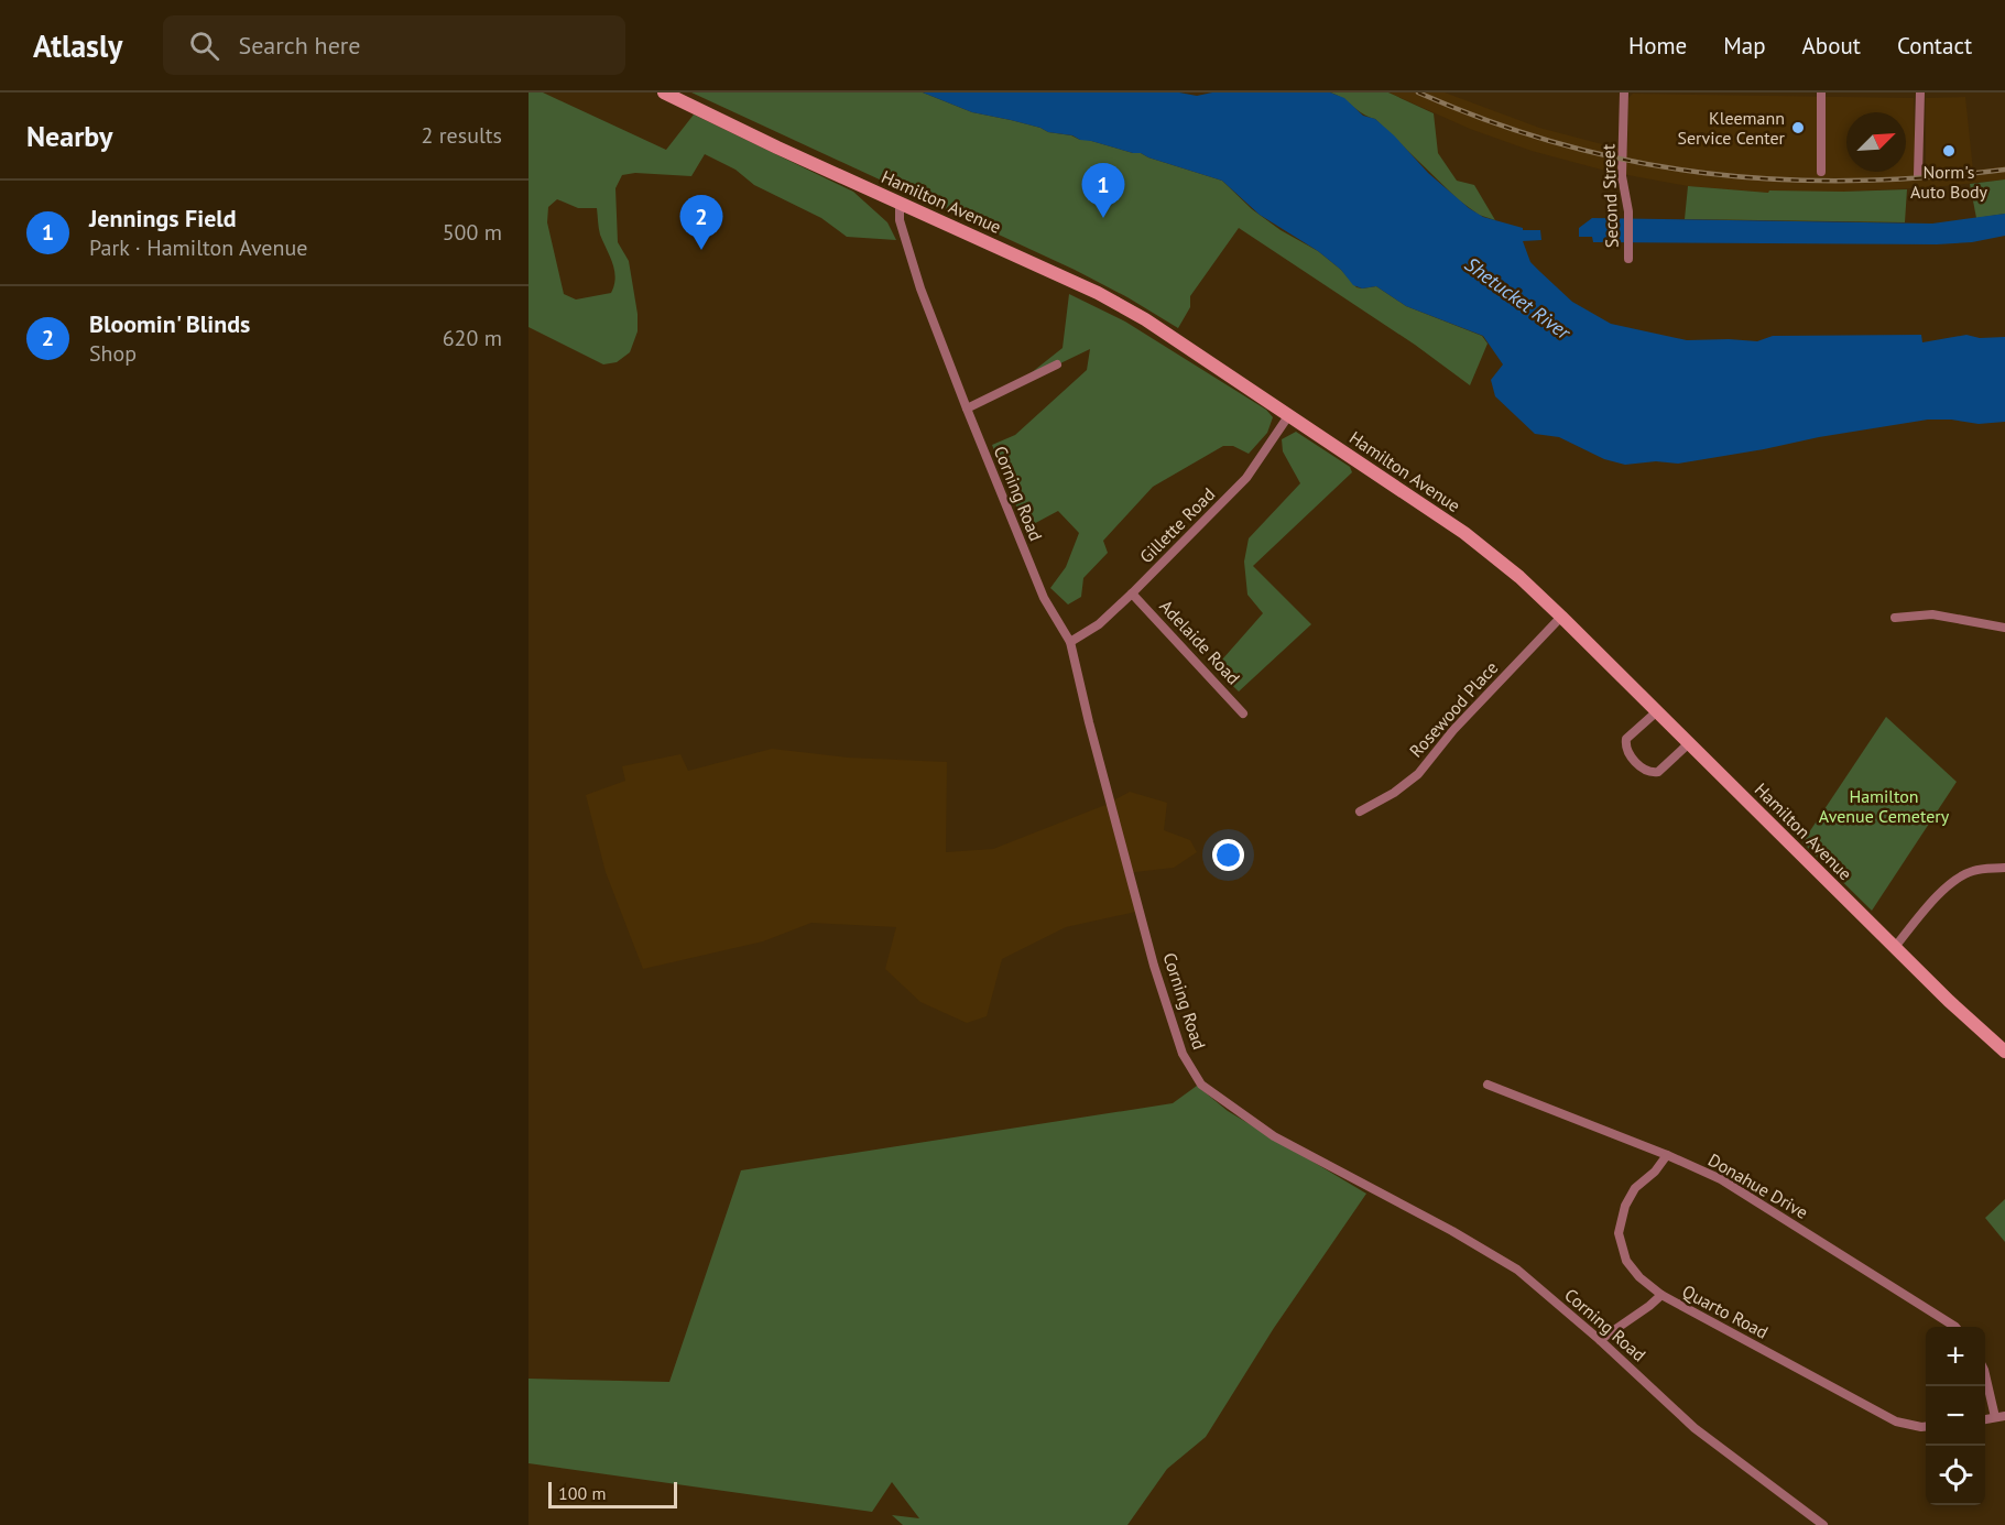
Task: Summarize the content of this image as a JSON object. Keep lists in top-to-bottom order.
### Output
{
  "streets": {
    "main road": ["Hamilton Avenue"],
    "street": [
      "Second Street",
      "Corning Road",
      "Gillette Road",
      "Adelaide Road",
      "Rosewood Place",
      "Donahue Drive",
      "Quarto Road"
    ]
  },
  "crossings": [
    ["Hamilton Avenue", "Corning Road"],
    ["Hamilton Avenue", "Gillette Road"],
    ["Hamilton Avenue", "Rosewood Place"],
    ["Corning Road", "Gillette Road"],
    ["Gillette Road", "Adelaide Road"],
    ["Donahue Drive", "Quarto Road"]
  ],
  "water": ["Shetucket River"],
  "parks": ["Hamilton Avenue Cemetery"],
  "places": ["Kleemann Service Center", "Norm's Auto Body"],
  "scale_bar": "100 m",
  "north": "top right",
  "page": {
    "header": "Atlasly",
    "search": "Search here",
    "nav": [
      "Home",
      "Map",
      "About",
      "Contact"
    ],
    "heading": ["Nearby", "2 results"],
    "pins": ["1", "2"],
    "list": [
      {
        "mark": "1",
        "name": "Jennings Field",
        "note": "Park · Hamilton Avenue",
        "value": "500 m"
      },
      {
        "mark": "2",
        "name": "Bloomin' Blinds",
        "note": "Shop",
        "value": "620 m"
      }
    ],
    "map_buttons": ["+", "−"],
    "scale": "100 m"
  }
}
